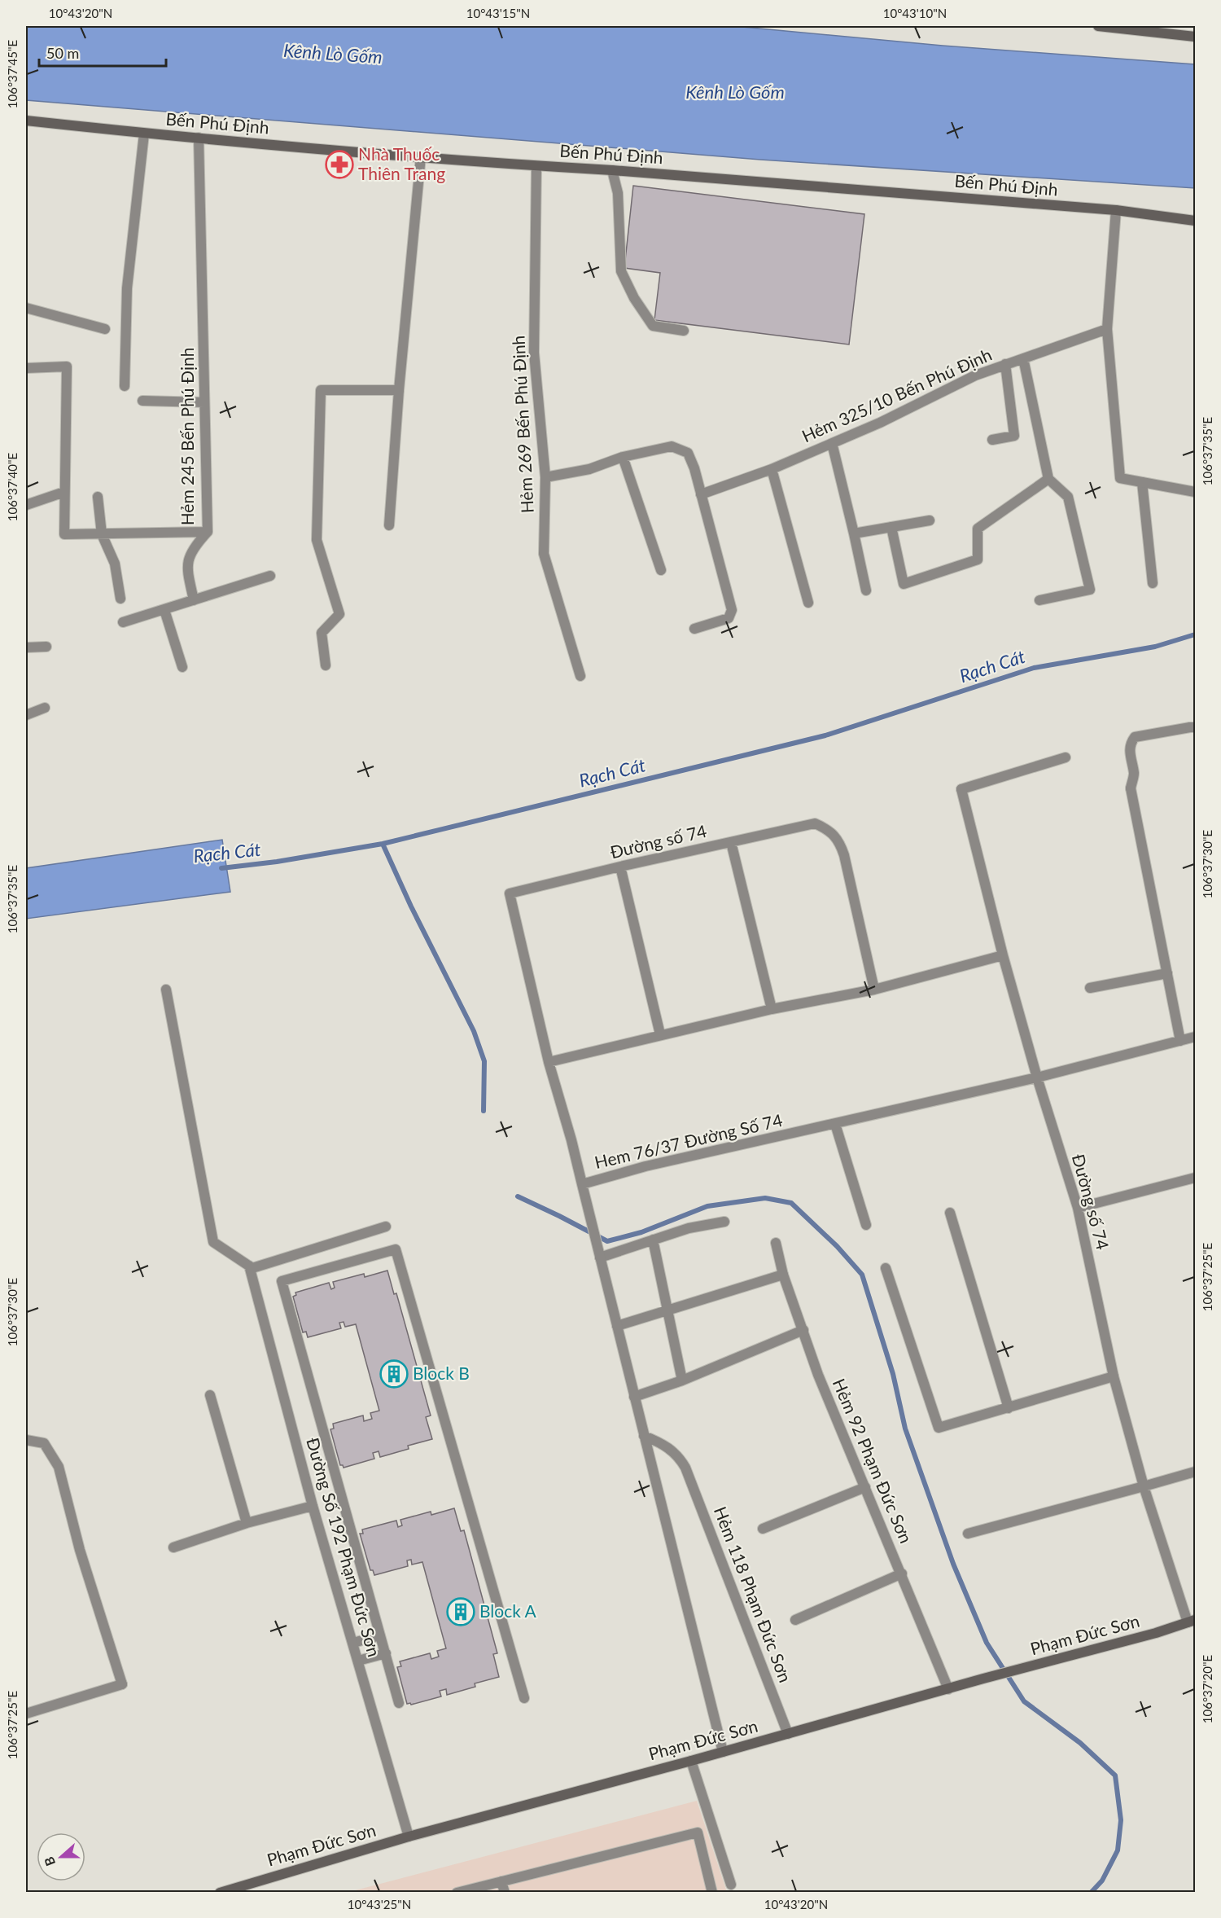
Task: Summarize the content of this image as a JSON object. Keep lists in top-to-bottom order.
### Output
{
  "streets": {
    "street": [
      "Bến Phú Định",
      "Hẻm 325/10 Bến Phú Định",
      "Hẻm 269 Bến Phú Định",
      "Hẻm 245 Bến Phú Định",
      "Đường số 74",
      "Hem 76/37 Đường Số 74",
      "Hẻm 92 Phạm Đức Sơn",
      "Đường Số 192 Phạm Đức Sơn",
      "Hẻm 118 Phạm Đức Sơn",
      "Phạm Đức Sơn"
    ]
  },
  "crossings": [
    ["Bến Phú Định", "Hẻm 269 Bến Phú Định"],
    ["Bến Phú Định", "Hẻm 245 Bến Phú Định"],
    ["Đường số 74", "Hem 76/37 Đường Số 74"],
    ["Đường số 74", "Phạm Đức Sơn"],
    ["Hẻm 92 Phạm Đức Sơn", "Phạm Đức Sơn"],
    ["Đường Số 192 Phạm Đức Sơn", "Phạm Đức Sơn"],
    ["Hẻm 118 Phạm Đức Sơn", "Phạm Đức Sơn"]
  ],
  "water": ["Kênh Lò Gốm", "Rạch Cát"],
  "places": {
    "pharmacy": ["Nhà Thuốc Thiên Trang"],
    "building": ["Block B", "Block A"]
  },
  "scale_bar": "50 m",
  "north": "left",
  "coordinates": [
    "10°43'20\"N",
    "10°43'15\"N",
    "10°43'10\"N",
    "106°37'45\"E",
    "106°37'35\"E",
    "106°37'40\"E",
    "106°37'30\"E",
    "106°37'25\"E",
    "106°37'20\"E",
    "10°43'25\"N"
  ]
}
